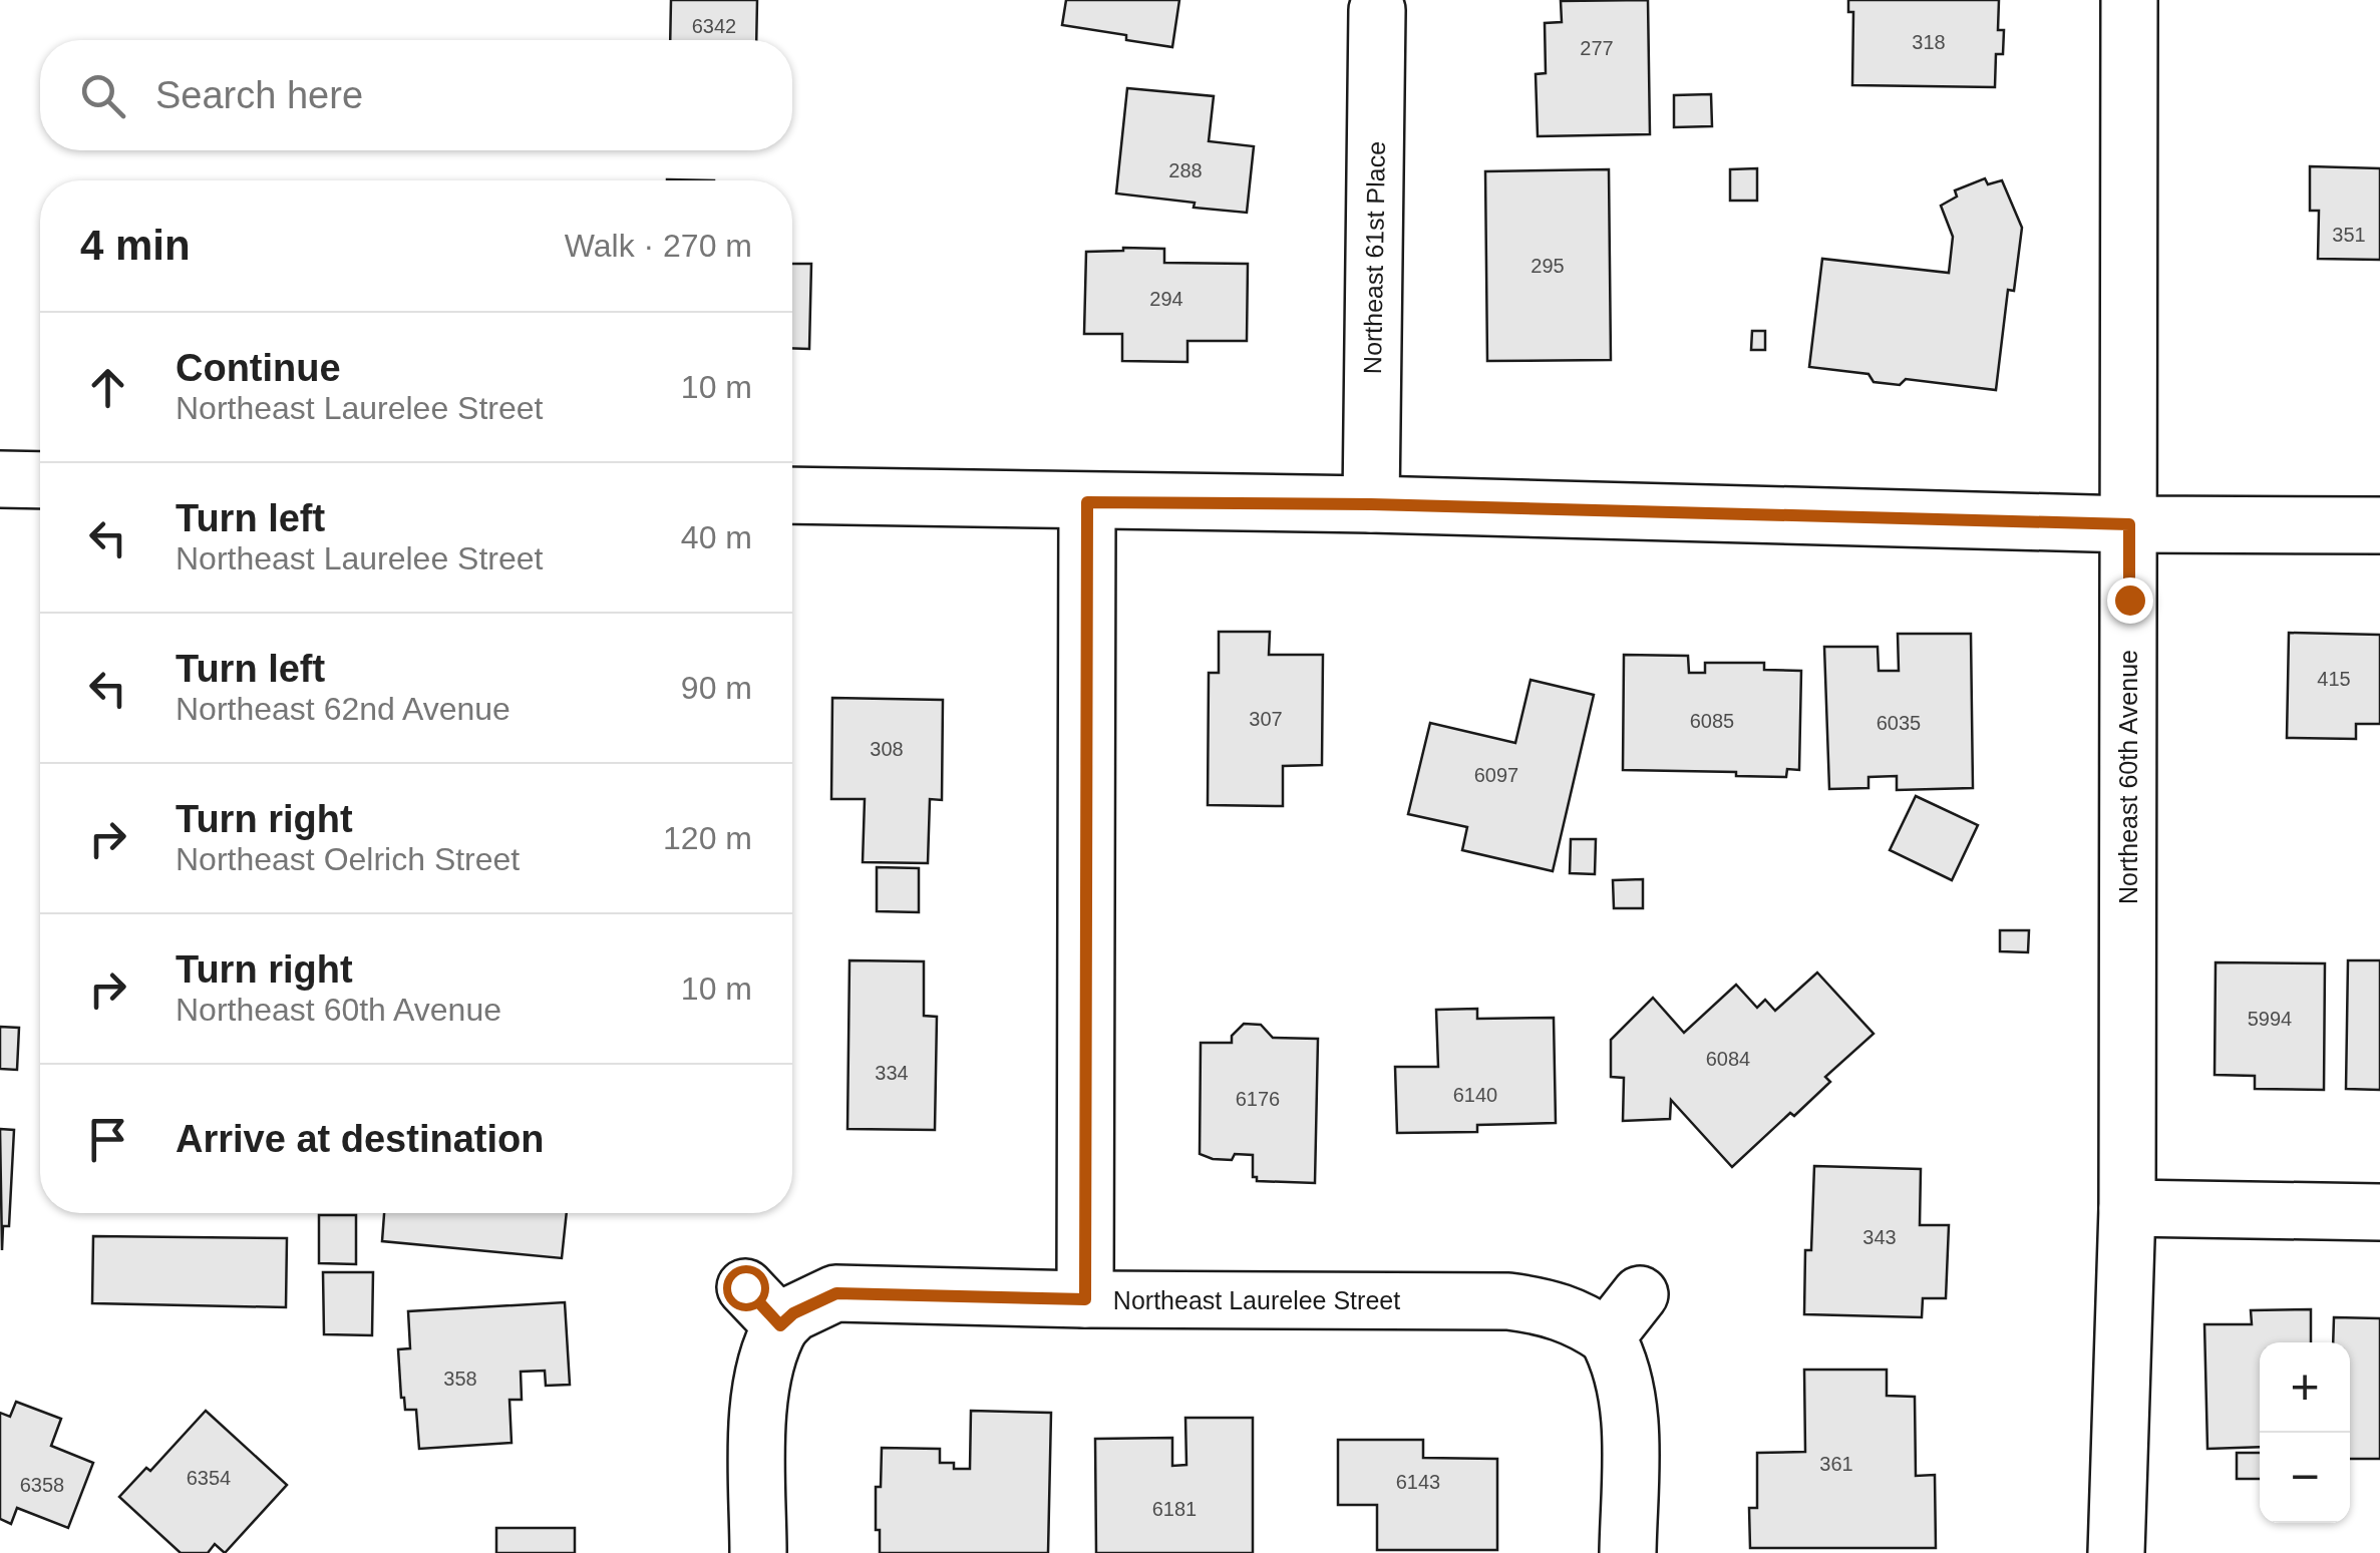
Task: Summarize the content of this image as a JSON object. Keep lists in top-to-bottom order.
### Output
{
  "streets": {
    "street": ["Northeast 61st Place", "Northeast 60th Avenue", "Northeast Laurelee Street"]
  },
  "house_numbers": [
    "6342",
    "318",
    "277",
    "288",
    "351",
    "295",
    "294",
    "415",
    "307",
    "6085",
    "6035",
    "308",
    "6097",
    "5994",
    "6084",
    "334",
    "6140",
    "6176",
    "343",
    "358",
    "361",
    "6354",
    "6143",
    "6358",
    "6181"
  ],
  "page": {
    "search": "Search here",
    "heading": ["4 min", "Walk · 270 m"],
    "list": [
      ["Continue", "Northeast Laurelee Street", "10 m"],
      ["Turn left", "Northeast Laurelee Street", "40 m"],
      ["Turn left", "Northeast 62nd Avenue", "90 m"],
      ["Turn right", "Northeast Oelrich Street", "120 m"],
      ["Turn right", "Northeast 60th Avenue", "10 m"],
      "Arrive at destination"
    ],
    "map_buttons": ["+", "−"]
  }
}
